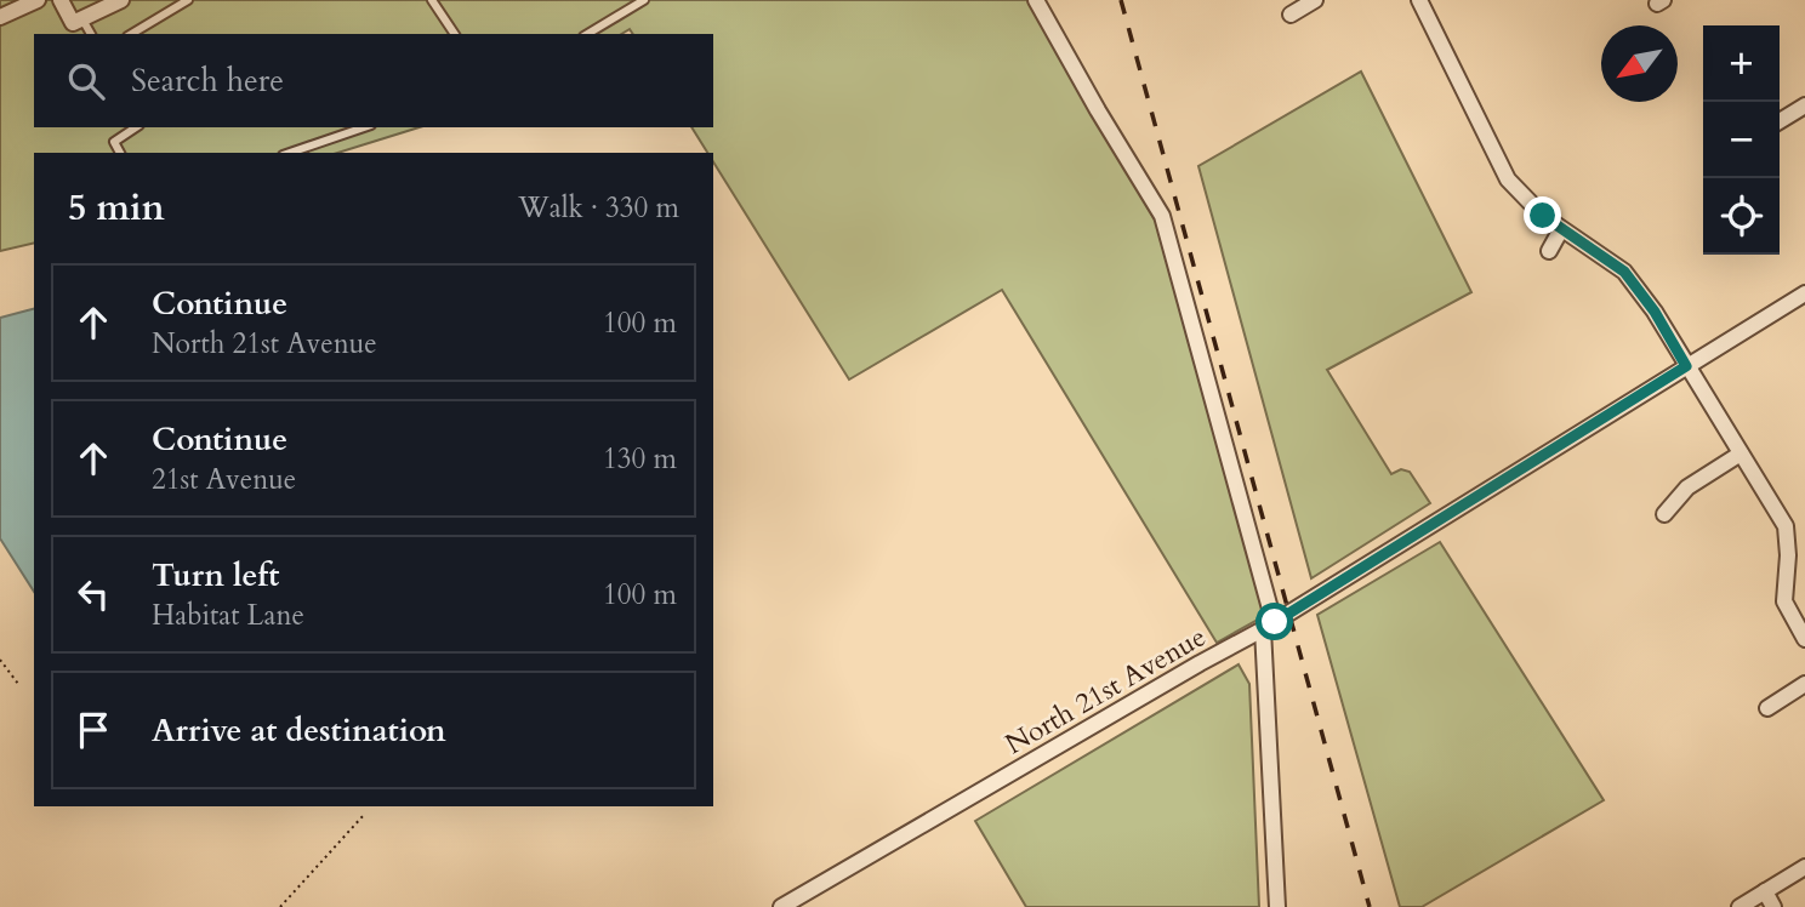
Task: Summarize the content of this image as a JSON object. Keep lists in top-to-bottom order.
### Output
{
  "streets": {
    "street": ["North 21st Avenue"]
  },
  "north": "bottom left",
  "page": {
    "map_buttons": ["+", "−"],
    "search": "Search here",
    "heading": ["5 min", "Walk · 330 m"],
    "list": [
      ["Continue", "North 21st Avenue", "100 m"],
      ["Continue", "21st Avenue", "130 m"],
      ["Turn left", "Habitat Lane", "100 m"],
      "Arrive at destination"
    ]
  }
}
